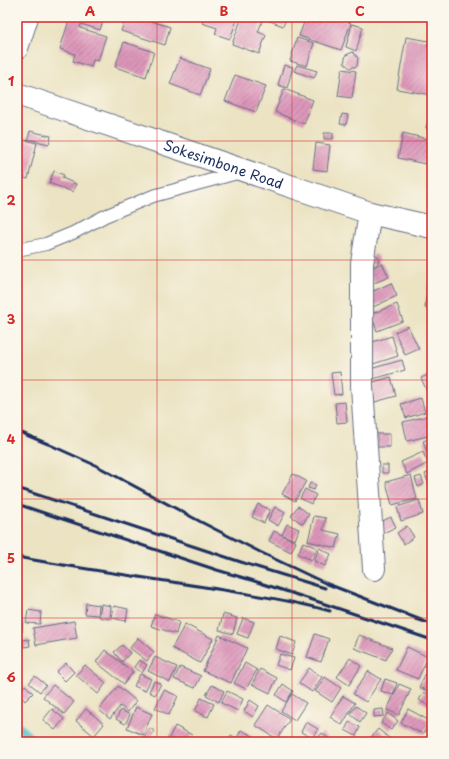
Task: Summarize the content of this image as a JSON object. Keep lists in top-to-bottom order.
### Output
{
  "streets": {
    "street": ["Sokesimbone Road"]
  },
  "grid": {
    "columns": ["A", "B", "C"],
    "rows": [
      "1",
      "2",
      "3",
      "4",
      "5",
      "6"
    ]
  }
}
